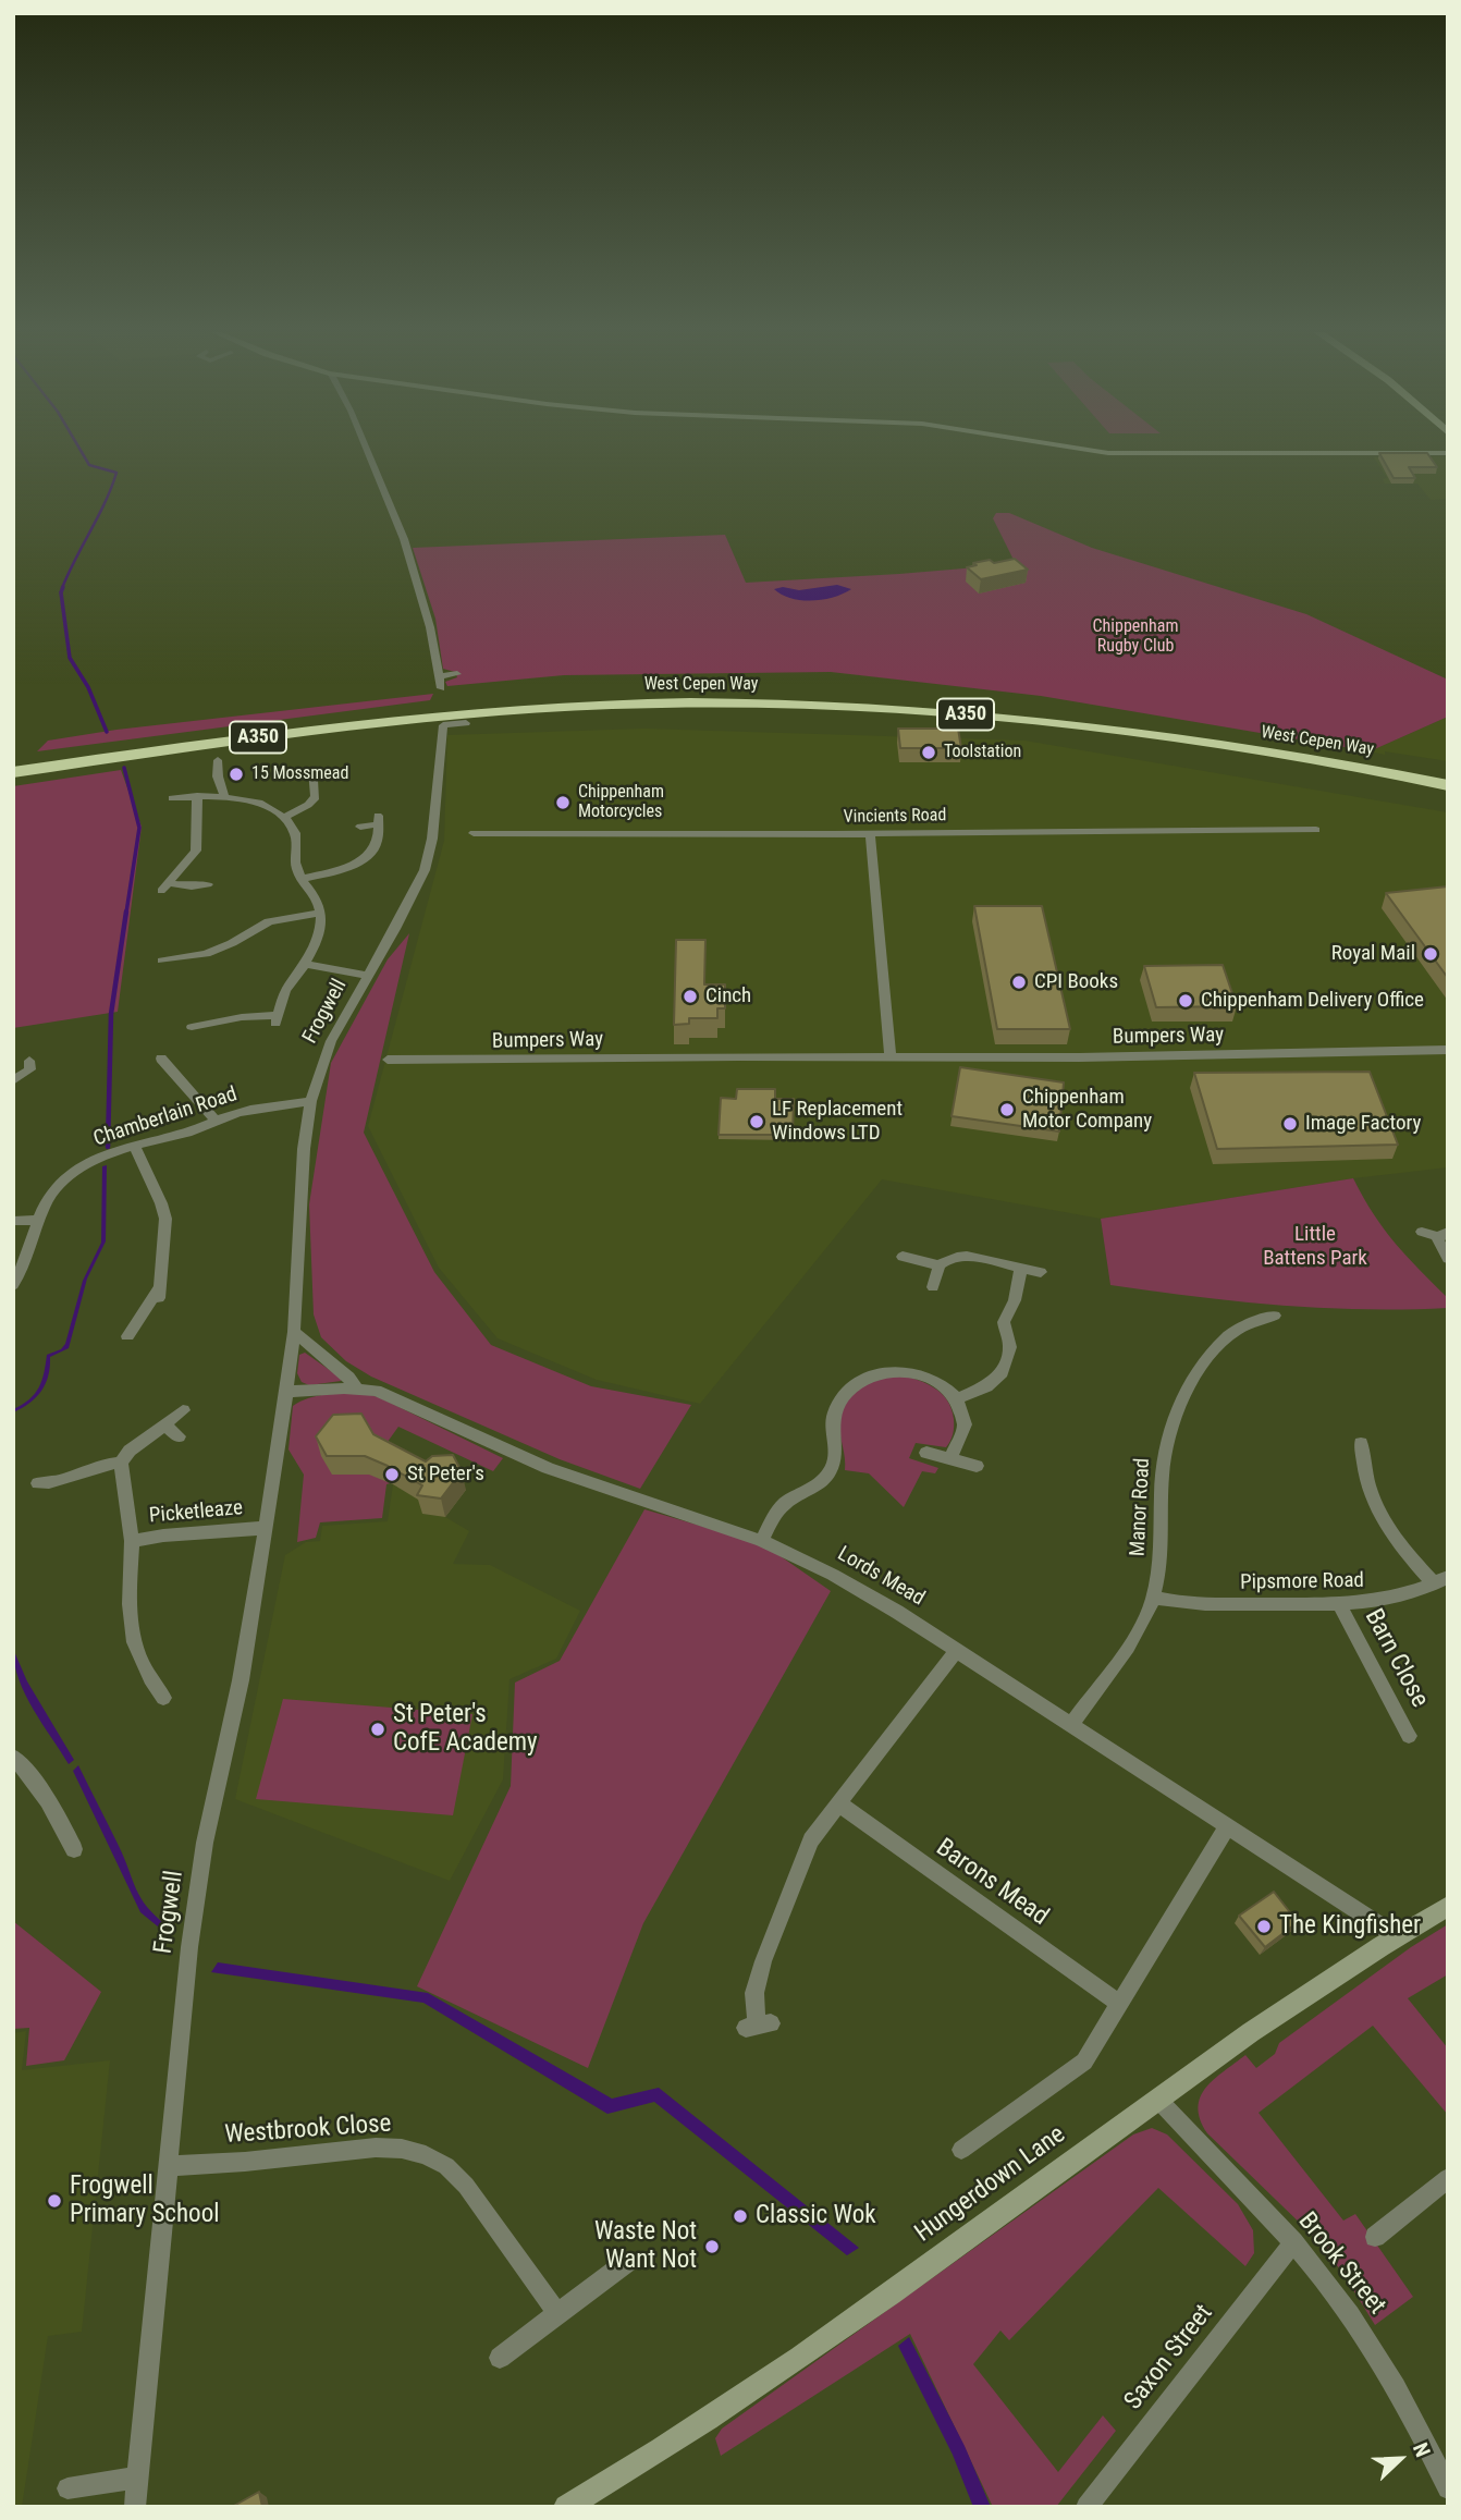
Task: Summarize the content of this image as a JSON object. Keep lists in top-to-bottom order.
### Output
{
  "streets": {
    "highway": ["West Cepen Way", "A350"],
    "street": [
      "Vincients Road",
      "Frogwell",
      "Bumpers Way",
      "Chamberlain Road",
      "Manor Road",
      "Picketleaze",
      "Lords Mead",
      "Pipsmore Road",
      "Barn Close",
      "Barons Mead",
      "Westbrook Close",
      "Hungerdown Lane",
      "Brook Street",
      "Saxon Street"
    ]
  },
  "crossings": [
    ["Frogwell", "Chamberlain Road"],
    ["Frogwell", "Picketleaze"],
    ["Frogwell", "Lords Mead"],
    ["Frogwell", "Westbrook Close"],
    ["Manor Road", "Lords Mead"],
    ["Manor Road", "Pipsmore Road"],
    ["Lords Mead", "Hungerdown Lane"],
    ["Pipsmore Road", "Barn Close"],
    ["Hungerdown Lane", "Brook Street"],
    ["Brook Street", "Saxon Street"]
  ],
  "parks": ["Chippenham Rugby Club", "Little Battens Park"],
  "places": [
    "Toolstation",
    "15 Mossmead",
    "Chippenham Motorcycles",
    "Royal Mail",
    "CPI Books",
    "Cinch",
    "Chippenham Delivery Office",
    "Chippenham Motor Company",
    "LF Replacement Windows LTD",
    "Image Factory",
    "St Peter's",
    "St Peter's CofE Academy",
    "The Kingfisher",
    "Frogwell Primary School",
    "Classic Wok",
    "Waste Not Want Not"
  ],
  "north": "top right"
}
